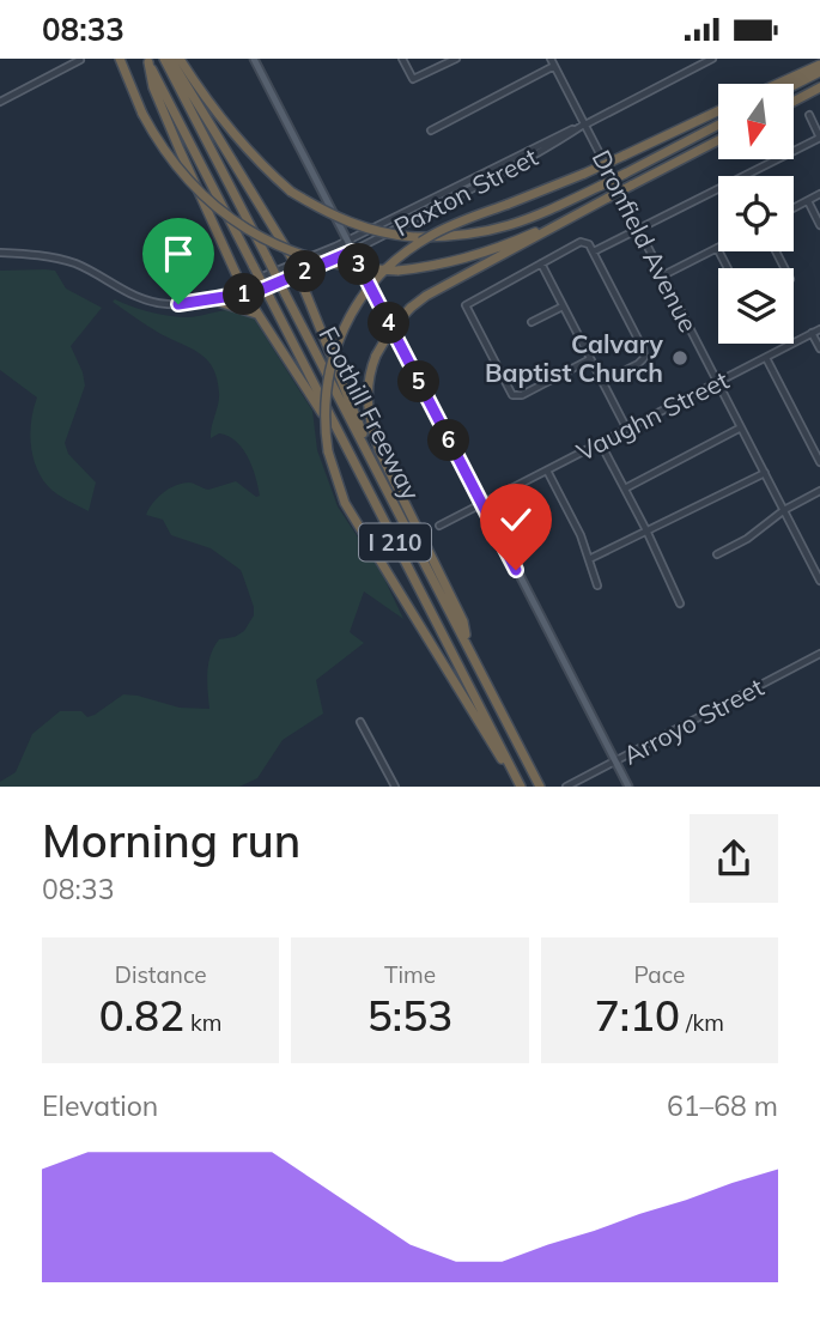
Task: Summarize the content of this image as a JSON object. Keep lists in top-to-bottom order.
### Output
{
  "streets": {
    "highway": ["Foothill Freeway", "I 210"],
    "street": [
      "Paxton Street",
      "Dronfield Avenue",
      "Vaughn Street",
      "Arroyo Street"
    ]
  },
  "crossings": [
    ["Paxton Street", "Dronfield Avenue"],
    ["Dronfield Avenue", "Vaughn Street"]
  ],
  "places": ["Calvary Baptist Church"],
  "north": "bottom",
  "page": {
    "status": "08:33",
    "pins": [
      "3",
      "2",
      "1",
      "4",
      "5",
      "6"
    ],
    "heading": ["Morning run", "08:33"],
    "stats": [
      ["Distance", "0.82 km"],
      ["Time", "5:53"],
      ["Pace", "7:10 /km"]
    ],
    "chart": ["Elevation", "61–68 m"]
  }
}
